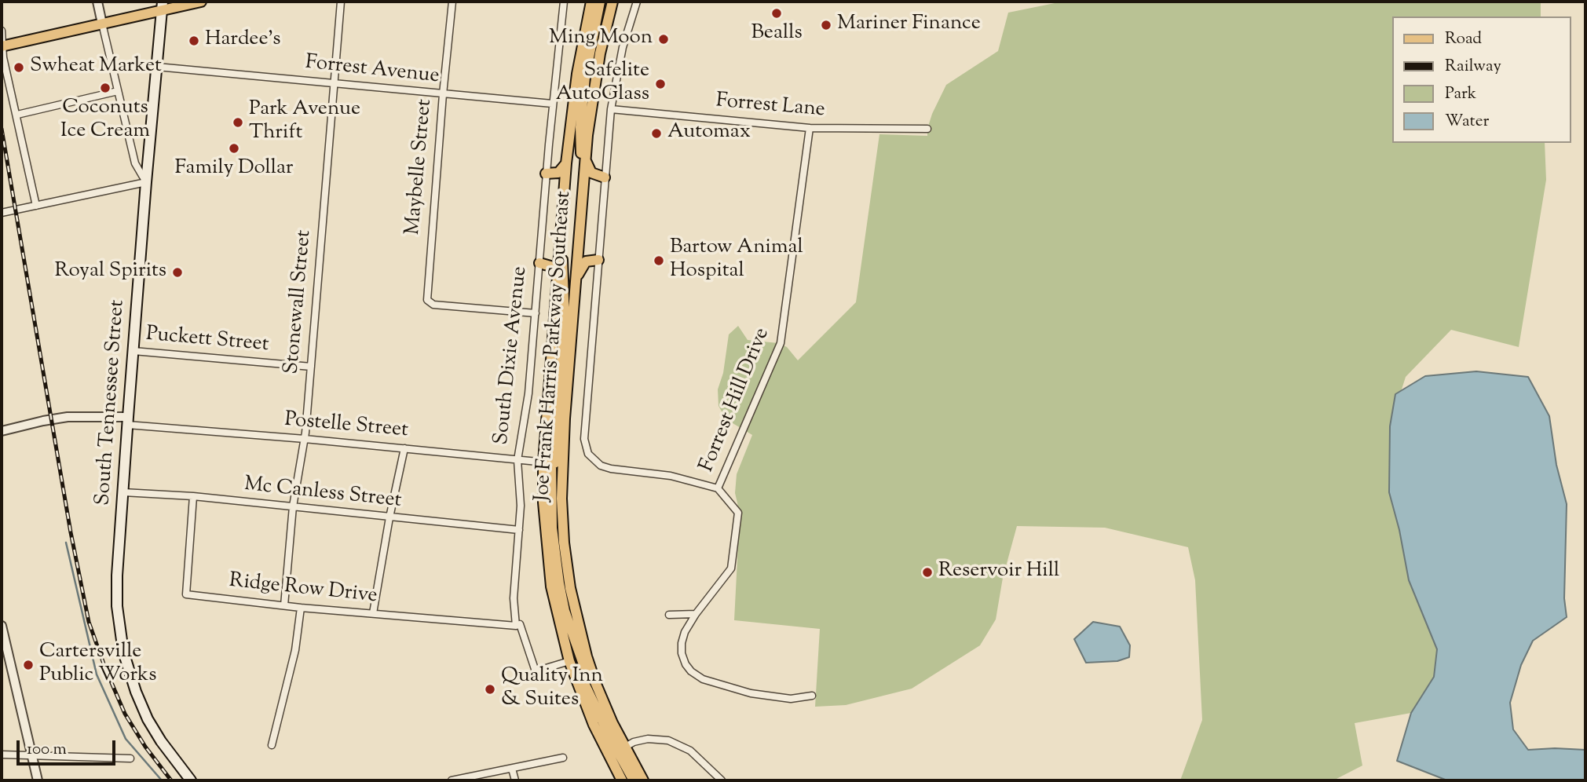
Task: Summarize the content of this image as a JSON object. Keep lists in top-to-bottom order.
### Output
{
  "streets": {
    "main road": ["Joe Frank Harris Parkway Southeast", "South Tennessee Street"],
    "street": [
      "Forrest Avenue",
      "Forrest Lane",
      "Maybelle Street",
      "Stonewall Street",
      "Puckett Street",
      "South Dixie Avenue",
      "Forrest Hill Drive",
      "Postelle Street",
      "Mc Canless Street",
      "Ridge Row Drive"
    ]
  },
  "crossings": [
    ["Forrest Avenue", "Maybelle Street"],
    ["Forrest Avenue", "Stonewall Street"],
    ["Forrest Avenue", "South Dixie Avenue"],
    ["Forrest Avenue", "South Tennessee Street"],
    ["Forrest Lane", "Forrest Hill Drive"],
    ["Maybelle Street", "South Dixie Avenue"],
    ["Stonewall Street", "Puckett Street"],
    ["Stonewall Street", "Postelle Street"],
    ["Stonewall Street", "Mc Canless Street"],
    ["Stonewall Street", "Ridge Row Drive"],
    ["Puckett Street", "South Tennessee Street"],
    ["Joe Frank Harris Parkway Southeast", "South Dixie Avenue"],
    ["Joe Frank Harris Parkway Southeast", "Postelle Street"],
    ["South Dixie Avenue", "Postelle Street"],
    ["South Dixie Avenue", "Mc Canless Street"],
    ["South Dixie Avenue", "Ridge Row Drive"],
    ["South Tennessee Street", "Postelle Street"],
    ["South Tennessee Street", "Mc Canless Street"],
    ["Mc Canless Street", "Ridge Row Drive"]
  ],
  "places": [
    "Bealls",
    "Mariner Finance",
    "Ming Moon",
    "Hardee's",
    "Swheat Market",
    "Safelite AutoGlass",
    "Coconuts Ice Cream",
    "Park Avenue Thrift",
    "Automax",
    "Family Dollar",
    "Bartow Animal Hospital",
    "Royal Spirits",
    "Reservoir Hill",
    "Cartersville Public Works",
    "Quality Inn & Suites"
  ],
  "legend": [
    "Road",
    "Railway",
    "Park",
    "Water"
  ],
  "scale_bar": "100 m"
}
